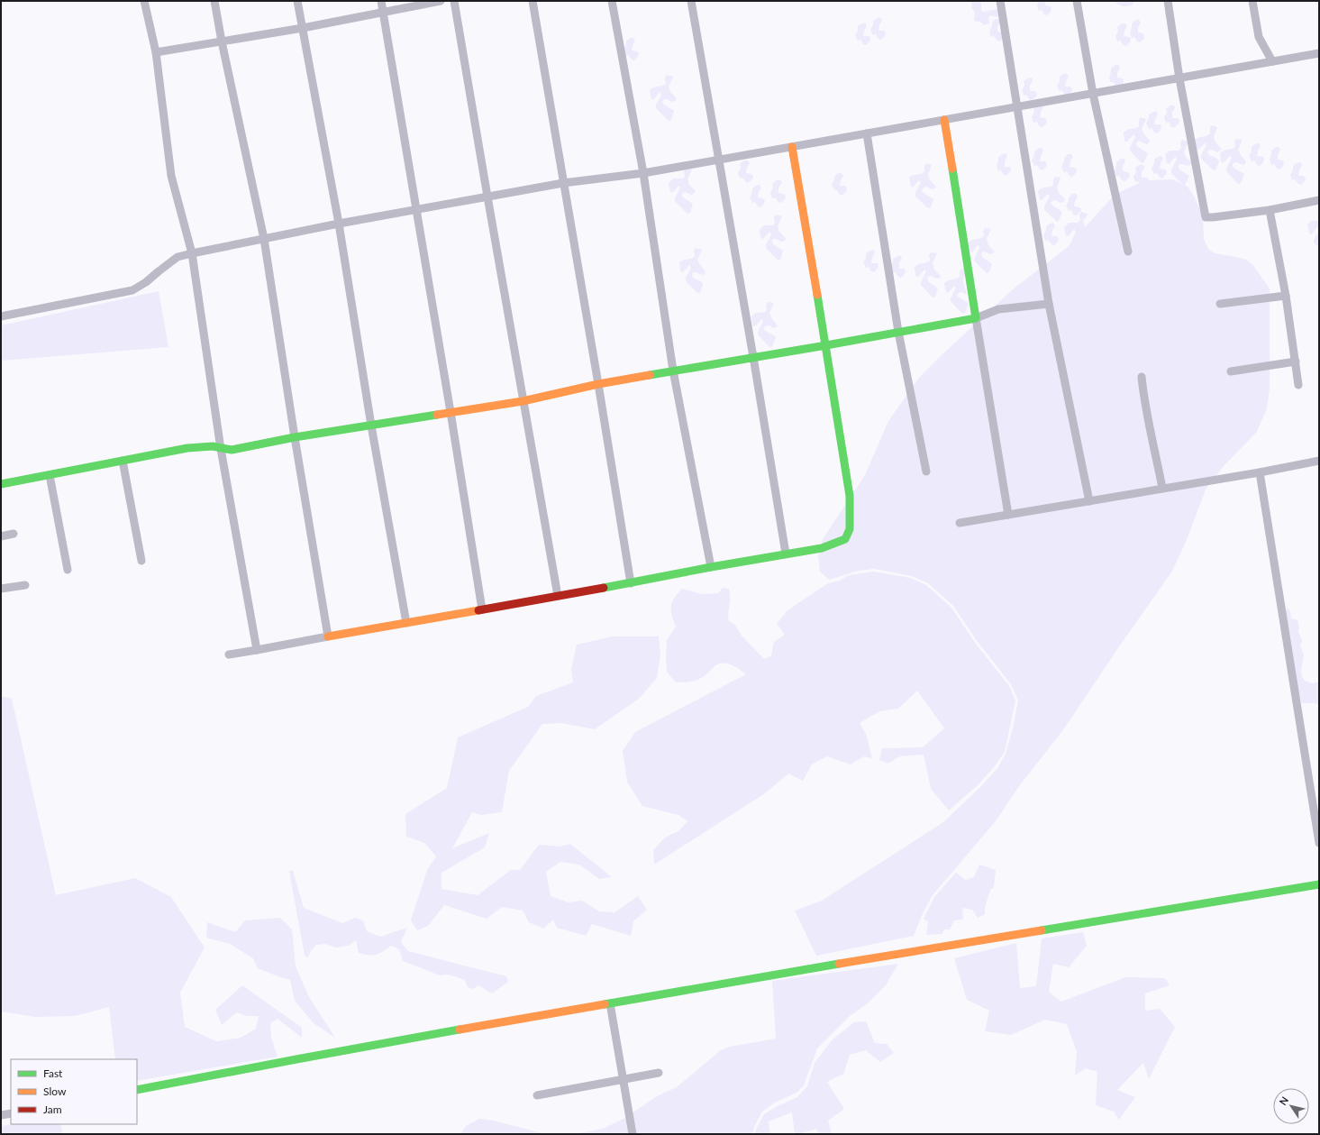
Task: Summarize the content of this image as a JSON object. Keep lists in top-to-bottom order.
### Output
{
  "legend": ["Fast", "Slow", "Jam"],
  "north": "top left"
}
